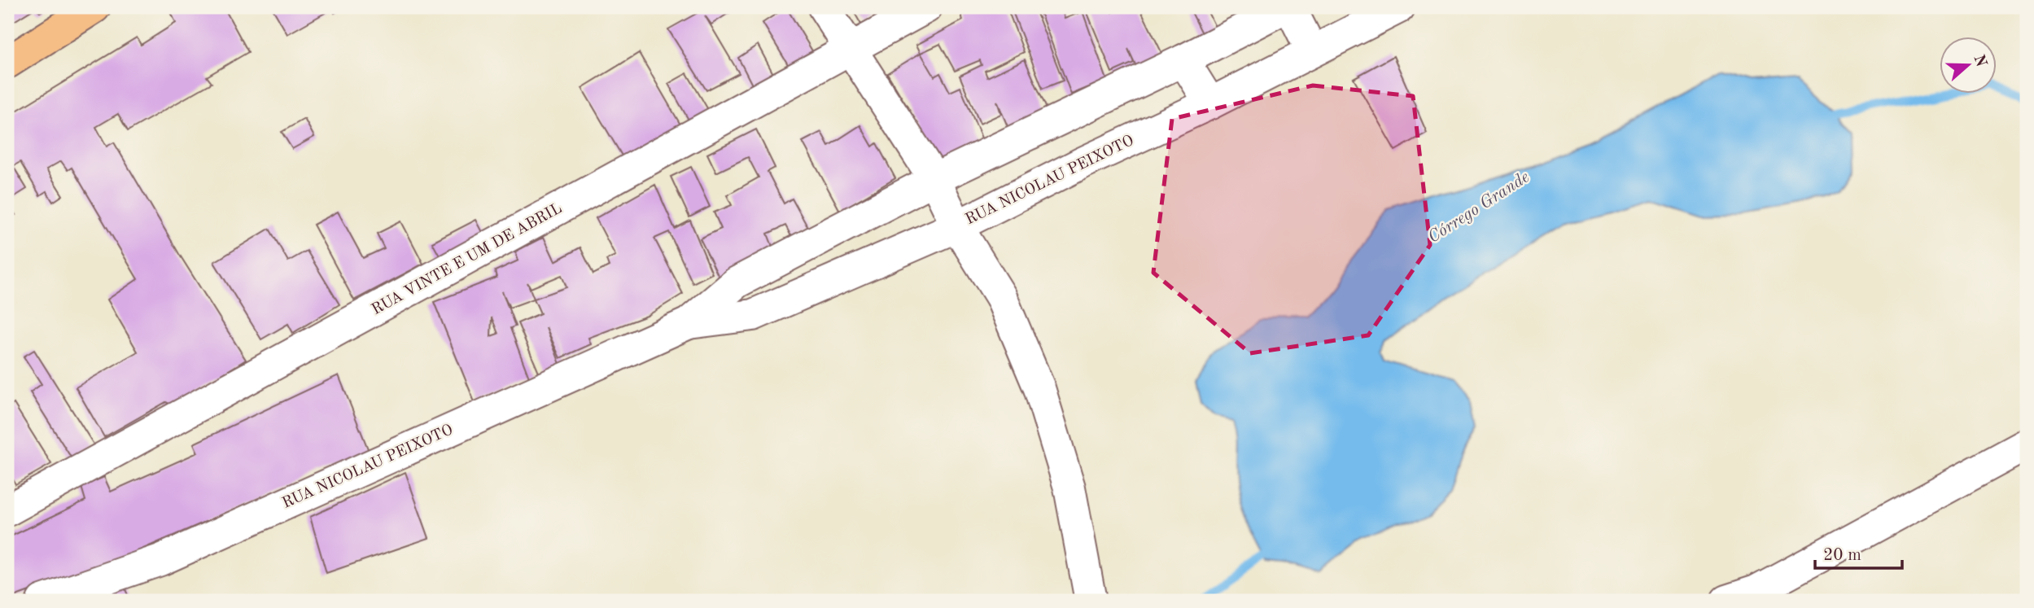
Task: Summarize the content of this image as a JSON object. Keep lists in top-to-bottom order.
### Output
{
  "streets": {
    "street": ["RUA NICOLAU PEIXOTO", "RUA VINTE E UM DE ABRIL"]
  },
  "water": ["Córrego Grande"],
  "scale_bar": "20 m",
  "north": "right"
}
